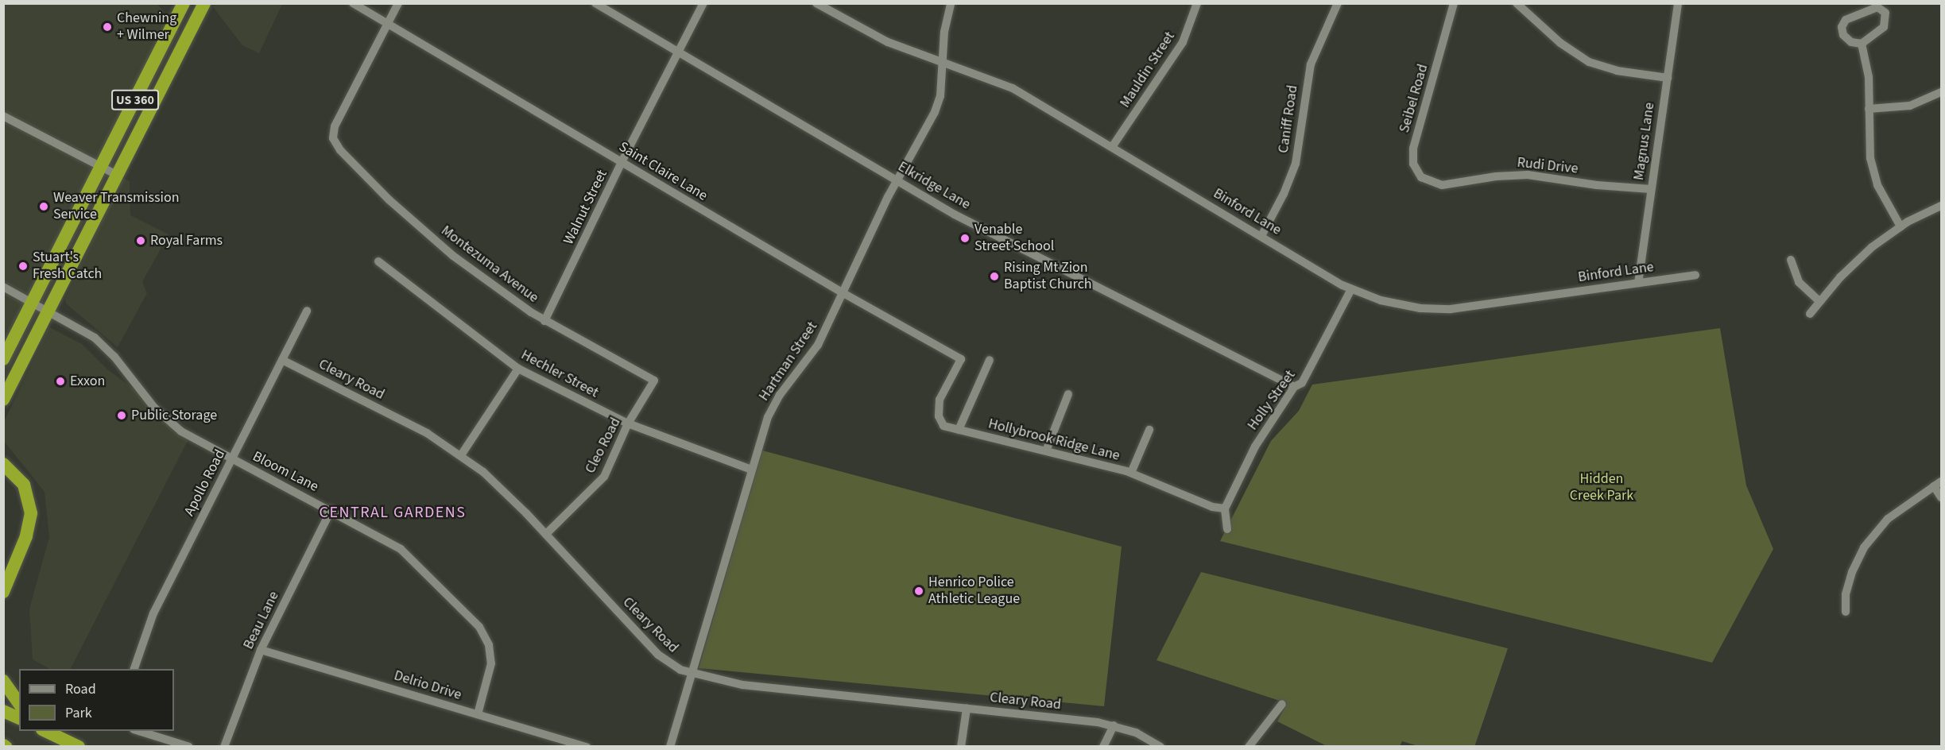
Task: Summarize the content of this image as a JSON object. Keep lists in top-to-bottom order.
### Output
{
  "streets": {
    "highway": ["US 360"],
    "street": [
      "Mauldin Street",
      "Seibel Road",
      "Caniff Road",
      "Magnus Lane",
      "Rudi Drive",
      "Saint Claire Lane",
      "Elkridge Lane",
      "Walnut Street",
      "Binford Lane",
      "Montezuma Avenue",
      "Hartman Street",
      "Hechler Street",
      "Cleary Road",
      "Holly Street",
      "Hollybrook Ridge Lane",
      "Cleo Road",
      "Bloom Lane",
      "Apollo Road",
      "Beau Lane",
      "Delrio Drive"
    ]
  },
  "crossings": [
    ["Mauldin Street", "Binford Lane"],
    ["Seibel Road", "Rudi Drive"],
    ["US 360", "Bloom Lane"],
    ["Caniff Road", "Binford Lane"],
    ["Magnus Lane", "Rudi Drive"],
    ["Magnus Lane", "Binford Lane"],
    ["Saint Claire Lane", "Walnut Street"],
    ["Saint Claire Lane", "Montezuma Avenue"],
    ["Saint Claire Lane", "Hartman Street"],
    ["Saint Claire Lane", "Hollybrook Ridge Lane"],
    ["Elkridge Lane", "Walnut Street"],
    ["Elkridge Lane", "Hartman Street"],
    ["Elkridge Lane", "Holly Street"],
    ["Walnut Street", "Montezuma Avenue"],
    ["Binford Lane", "Hartman Street"],
    ["Binford Lane", "Holly Street"],
    ["Montezuma Avenue", "Cleo Road"],
    ["Hartman Street", "Hechler Street"],
    ["Hartman Street", "Cleary Road"],
    ["Hechler Street", "Cleo Road"],
    ["Cleary Road", "Cleo Road"],
    ["Cleary Road", "Apollo Road"],
    ["Holly Street", "Hollybrook Ridge Lane"],
    ["Bloom Lane", "Apollo Road"],
    ["Bloom Lane", "Beau Lane"],
    ["Bloom Lane", "Delrio Drive"],
    ["Beau Lane", "Delrio Drive"]
  ],
  "districts": ["CENTRAL GARDENS"],
  "parks": ["Hidden Creek Park"],
  "places": [
    "Chewning + Wilmer",
    "Weaver Transmission Service",
    "Venable Street School",
    "Royal Farms",
    "Stuart's Fresh Catch",
    "Rising Mt Zion Baptist Church",
    "Exxon",
    "Public Storage",
    "Henrico Police Athletic League"
  ],
  "legend": ["Road", "Park"]
}
